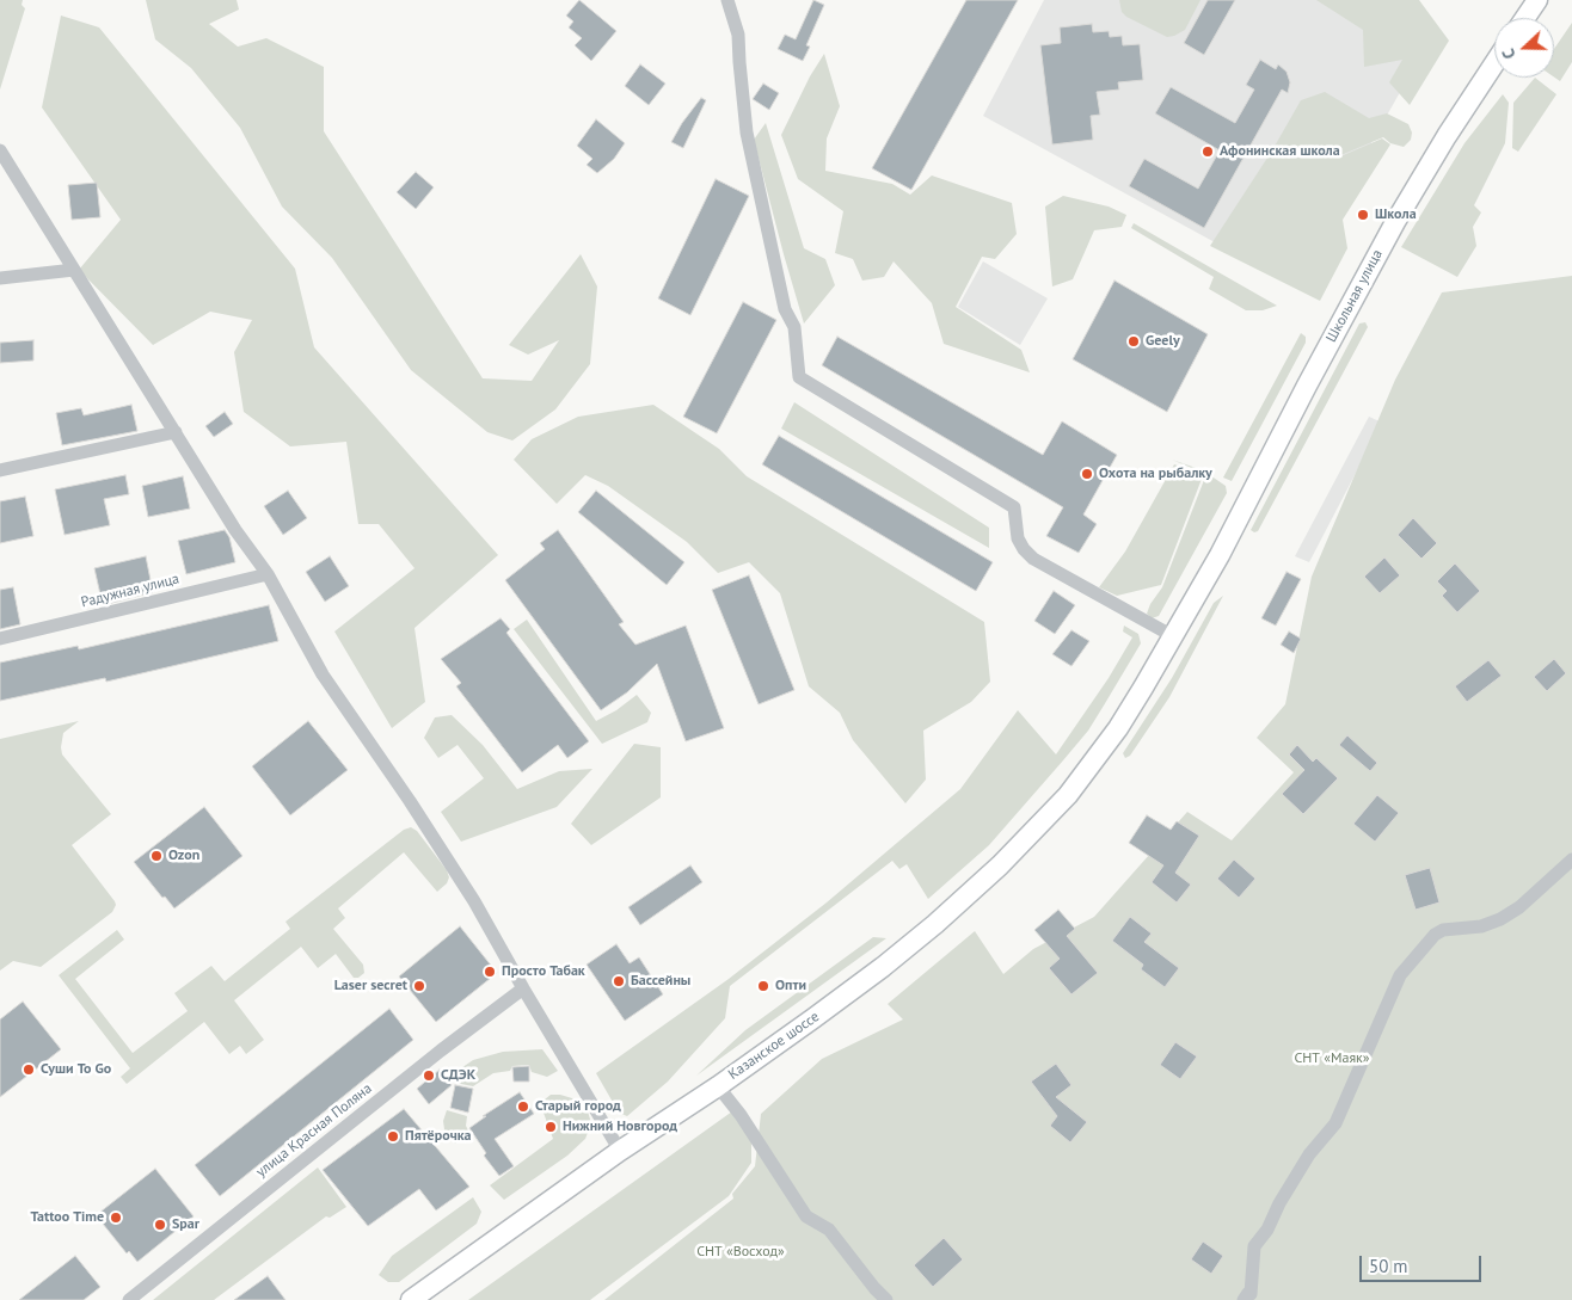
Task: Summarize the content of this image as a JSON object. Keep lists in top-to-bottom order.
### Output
{
  "streets": {
    "main road": ["Школьная улица", "Казанское шоссе"],
    "street": ["Радужная улица", "улица Красная Поляна"]
  },
  "crossings": [
    ["Школьная улица", "Казанское шоссе"]
  ],
  "parks": ["СНТ «Маяк»", "СНТ «Восход»"],
  "places": [
    "Афонинская школа",
    "Школа",
    "Geely",
    "Охота на рыбалку",
    "Ozon",
    "Просто Табак",
    "Бассейны",
    "Laser secret",
    "Опти",
    "Суши To Go",
    "СДЭК",
    "Старый город",
    "Нижний Новгород",
    "Пятёрочка",
    "Tattoo Time",
    "Spar"
  ],
  "scale_bar": "50 m",
  "north": "left"
}
